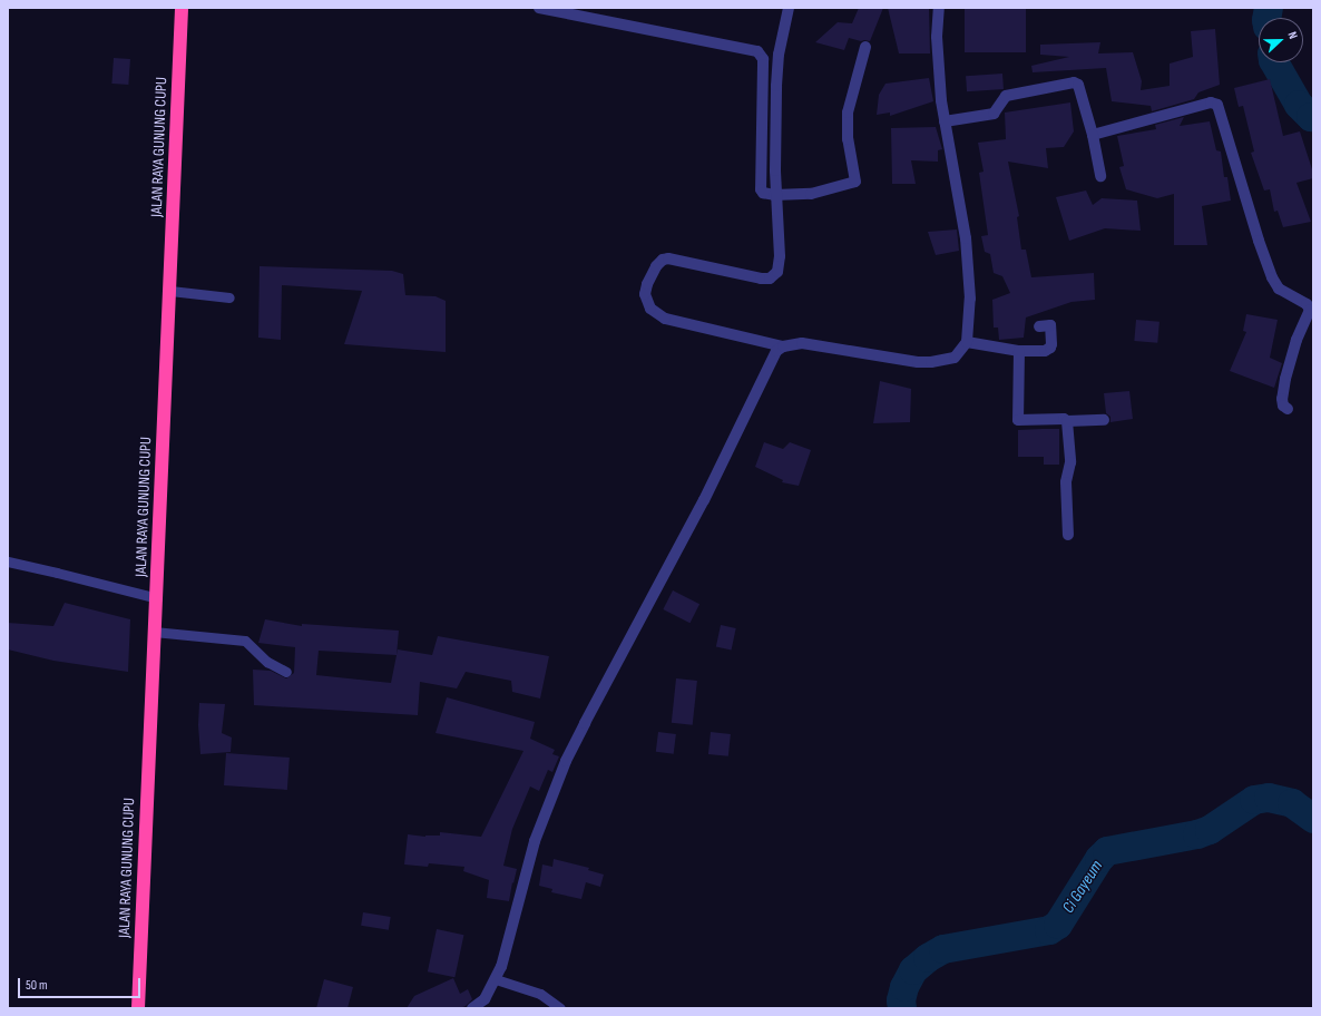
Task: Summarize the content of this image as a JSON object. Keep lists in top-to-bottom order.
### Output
{
  "streets": {
    "highway": ["JALAN RAYA GUNUNG CUPU"]
  },
  "water": ["Ci Gayeum"],
  "scale_bar": "50 m",
  "north": "right"
}
